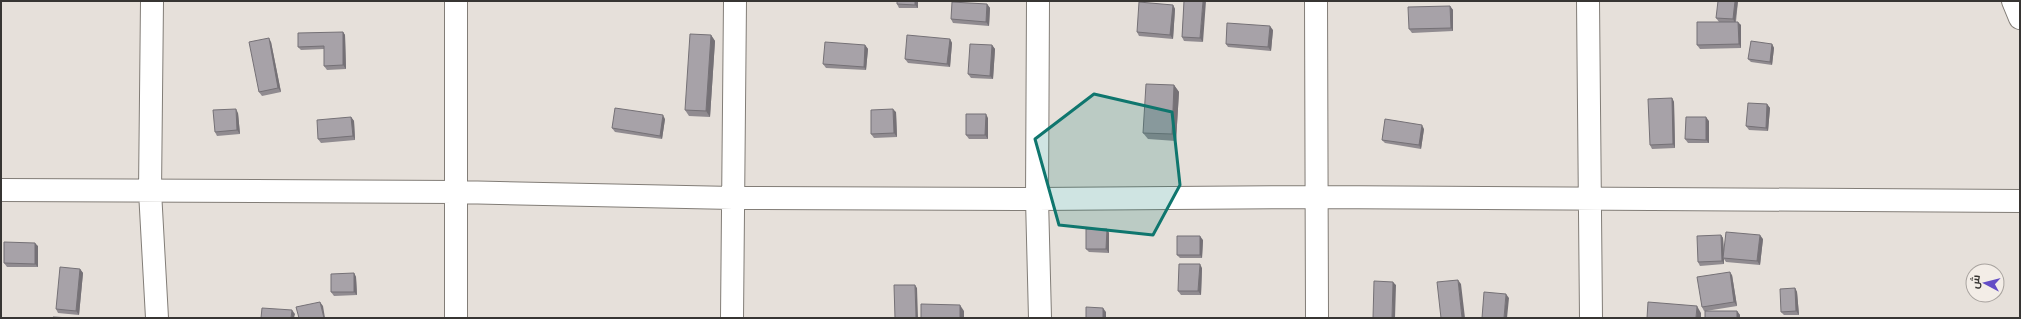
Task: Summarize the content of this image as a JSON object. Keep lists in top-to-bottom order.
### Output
{
  "north": "left"
}
